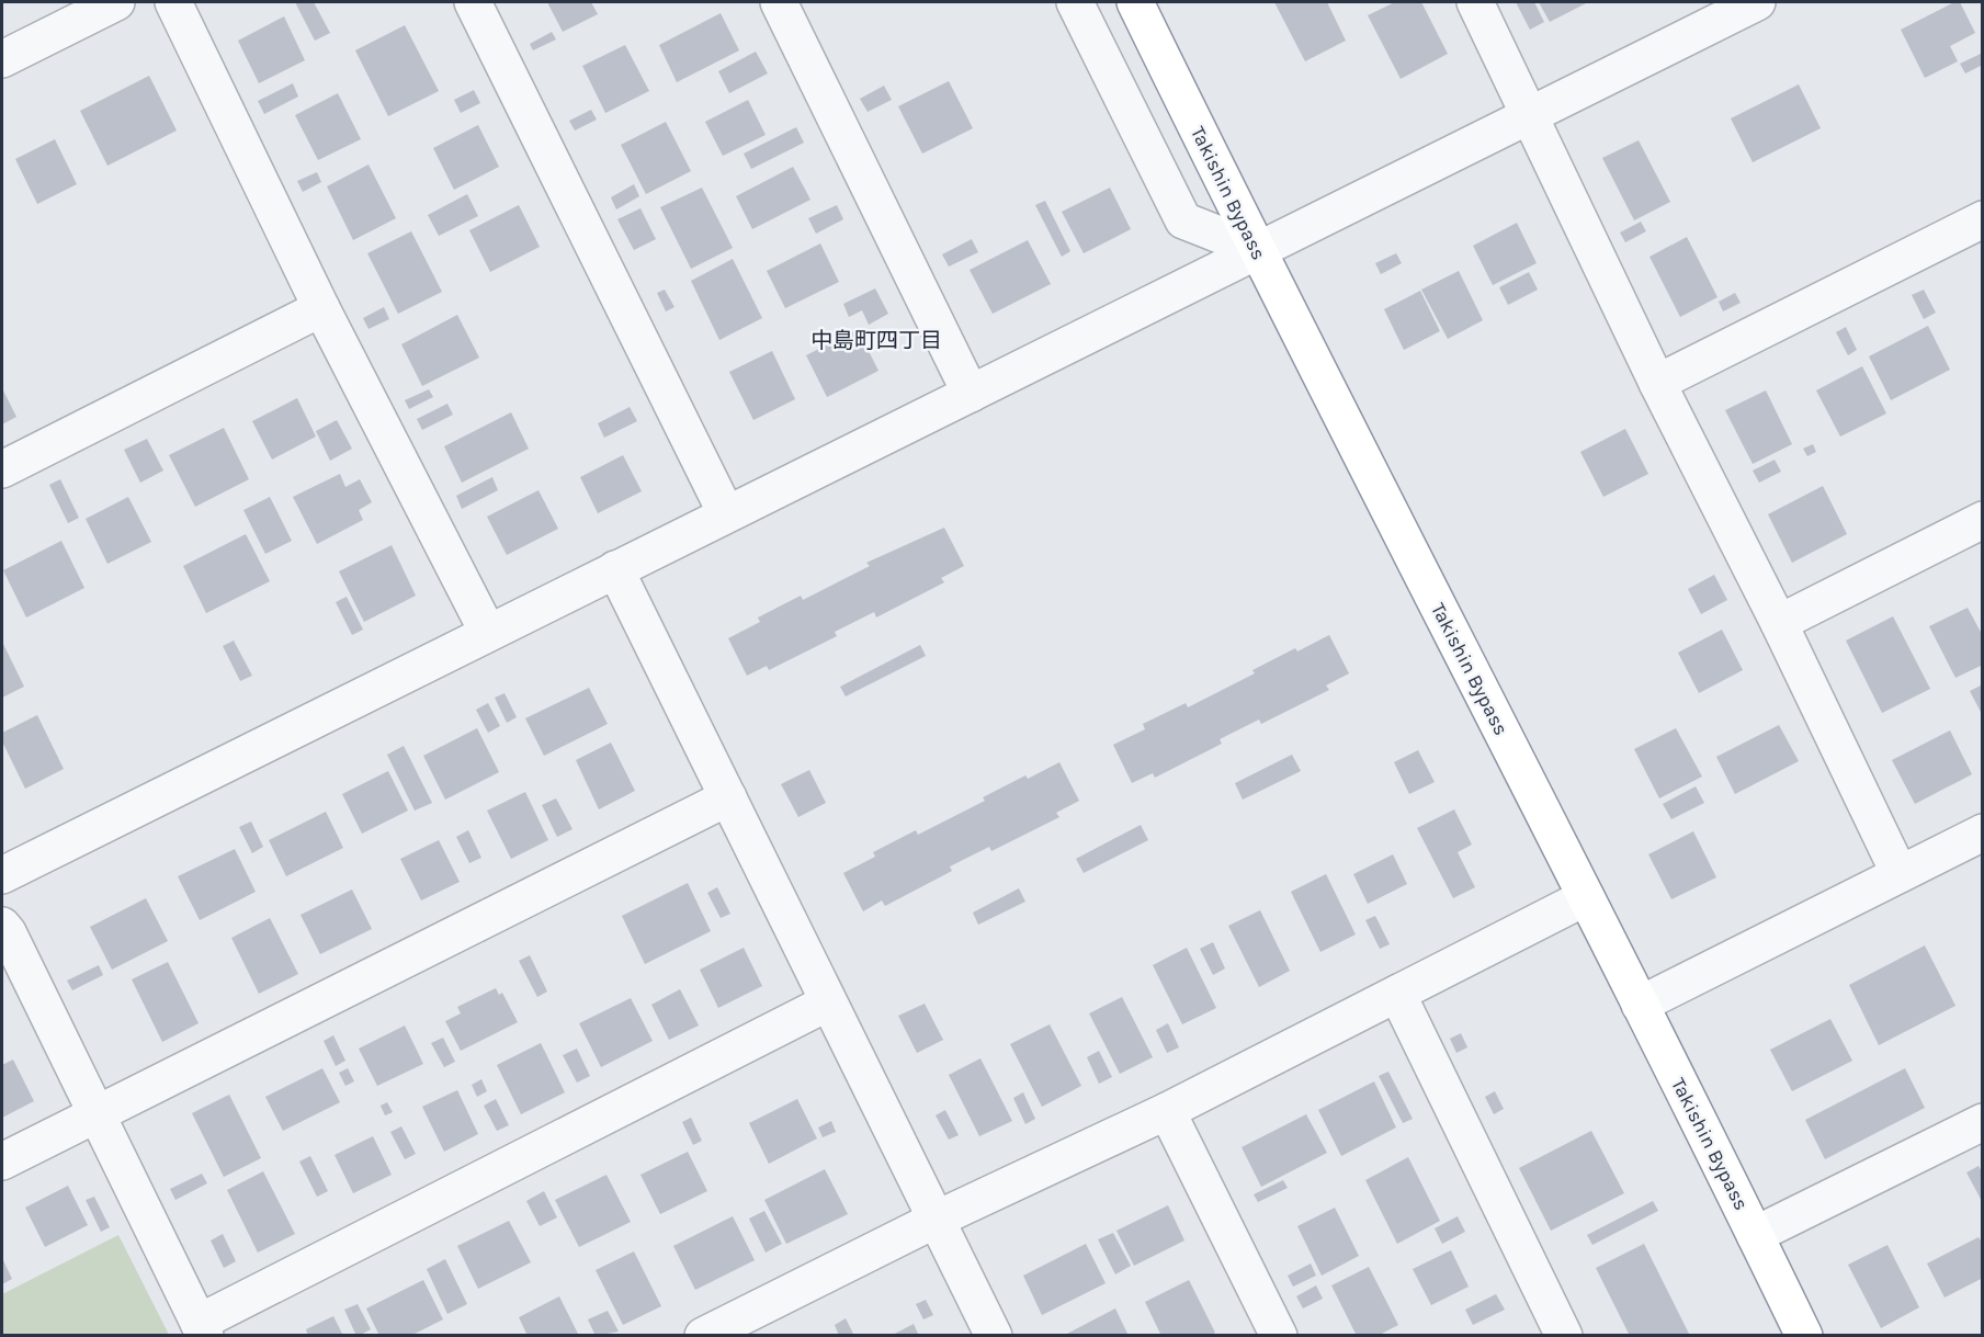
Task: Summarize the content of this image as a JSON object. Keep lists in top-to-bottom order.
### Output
{
  "streets": {
    "highway": ["Takishin Bypass"]
  },
  "districts": ["中島町四丁目"]
}
